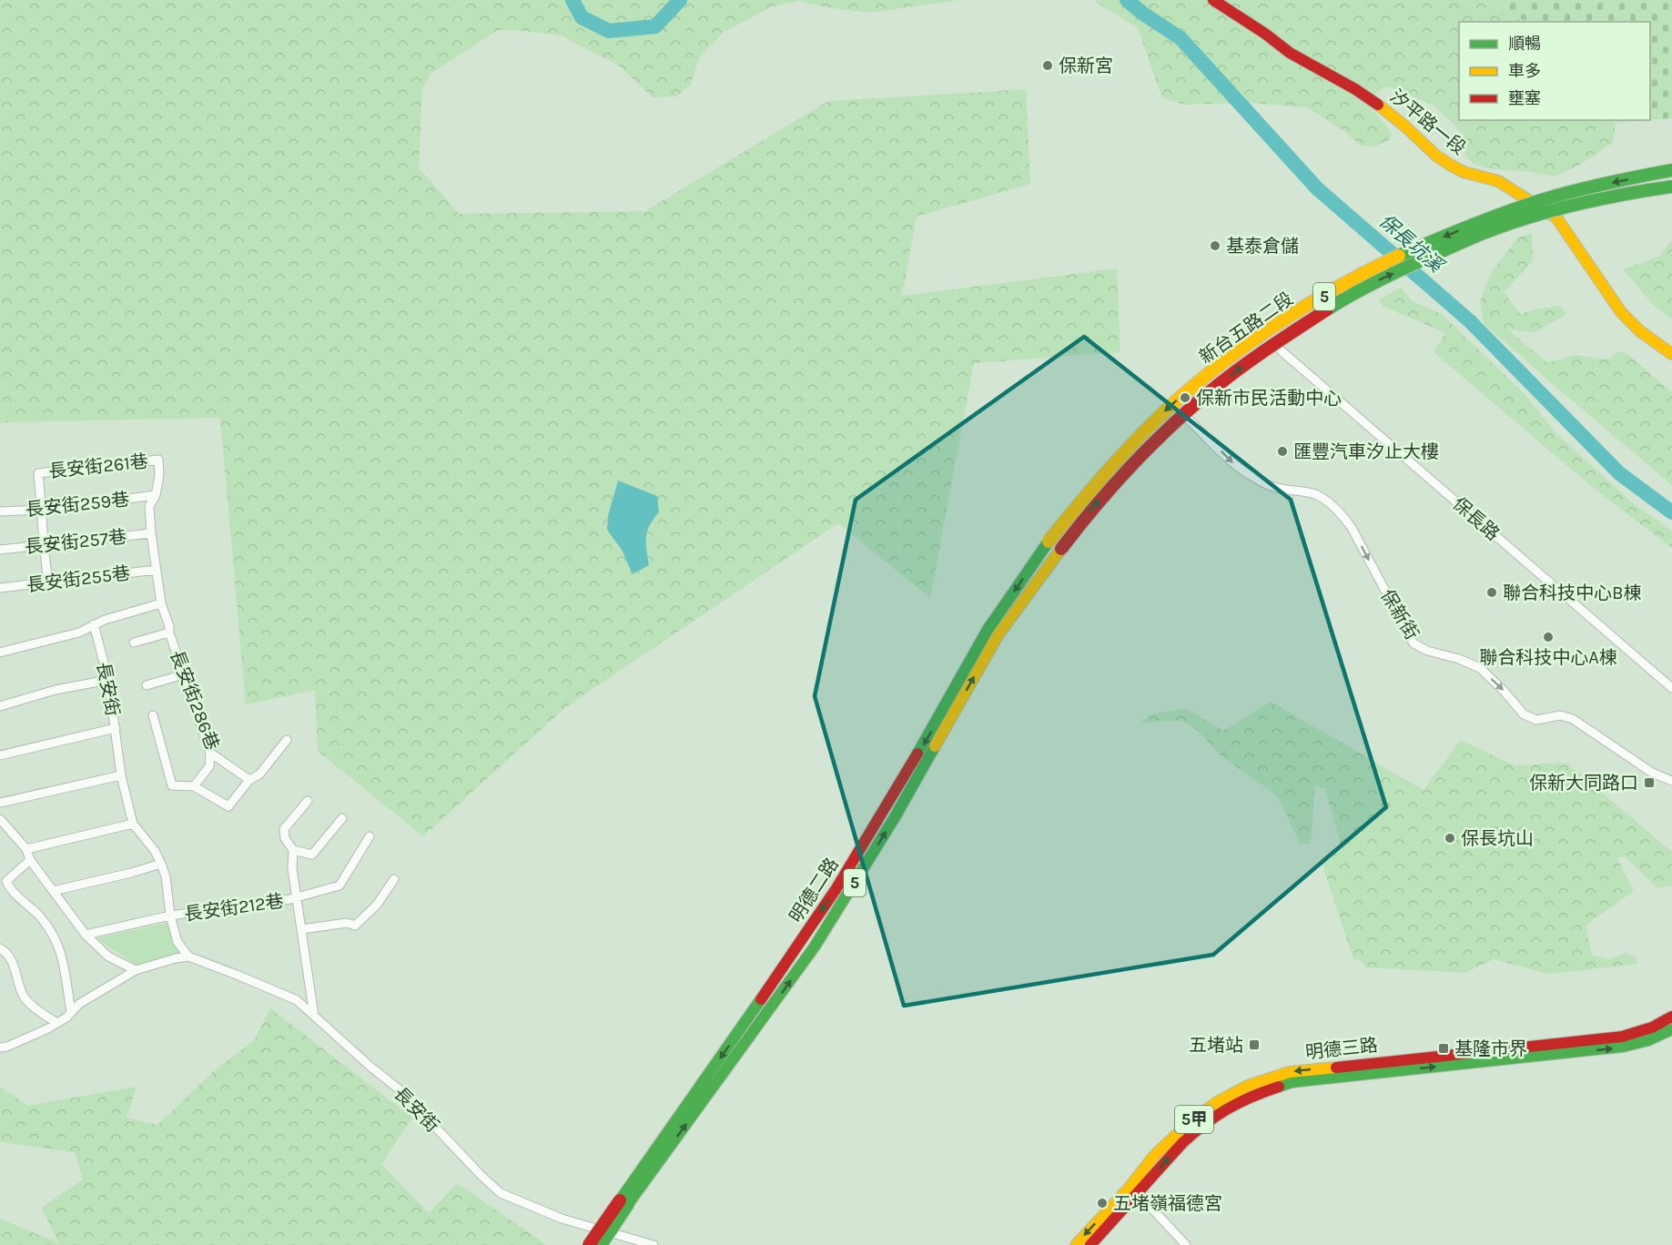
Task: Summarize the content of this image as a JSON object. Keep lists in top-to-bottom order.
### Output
{
  "streets": {
    "main road": [
      "汐平路一段",
      "5",
      "新台五路二段",
      "明德二路",
      "明德三路",
      "5甲"
    ],
    "street": [
      "長安街261巷",
      "長安街259巷",
      "保長路",
      "長安街257巷",
      "長安街255巷",
      "保新街",
      "長安街",
      "長安街286巷",
      "長安街212巷"
    ]
  },
  "crossings": [
    ["新台五路二段", "明德二路"],
    ["長安街261巷", "長安街259巷"],
    ["長安街", "長安街212巷"]
  ],
  "one_way": ["保新街"],
  "water": ["保長坑溪"],
  "places": {
    "other": [
      "保新宮",
      "基泰倉儲",
      "保新市民活動中心",
      "匯豐汽車汐止大樓",
      "聯合科技中心B棟",
      "聯合科技中心A棟",
      "保長坑山",
      "五堵嶺福德宮"
    ],
    "transit": ["保新大同路口", "五堵站", "基隆市界"]
  },
  "legend": ["順暢", "車多", "壅塞"]
}
